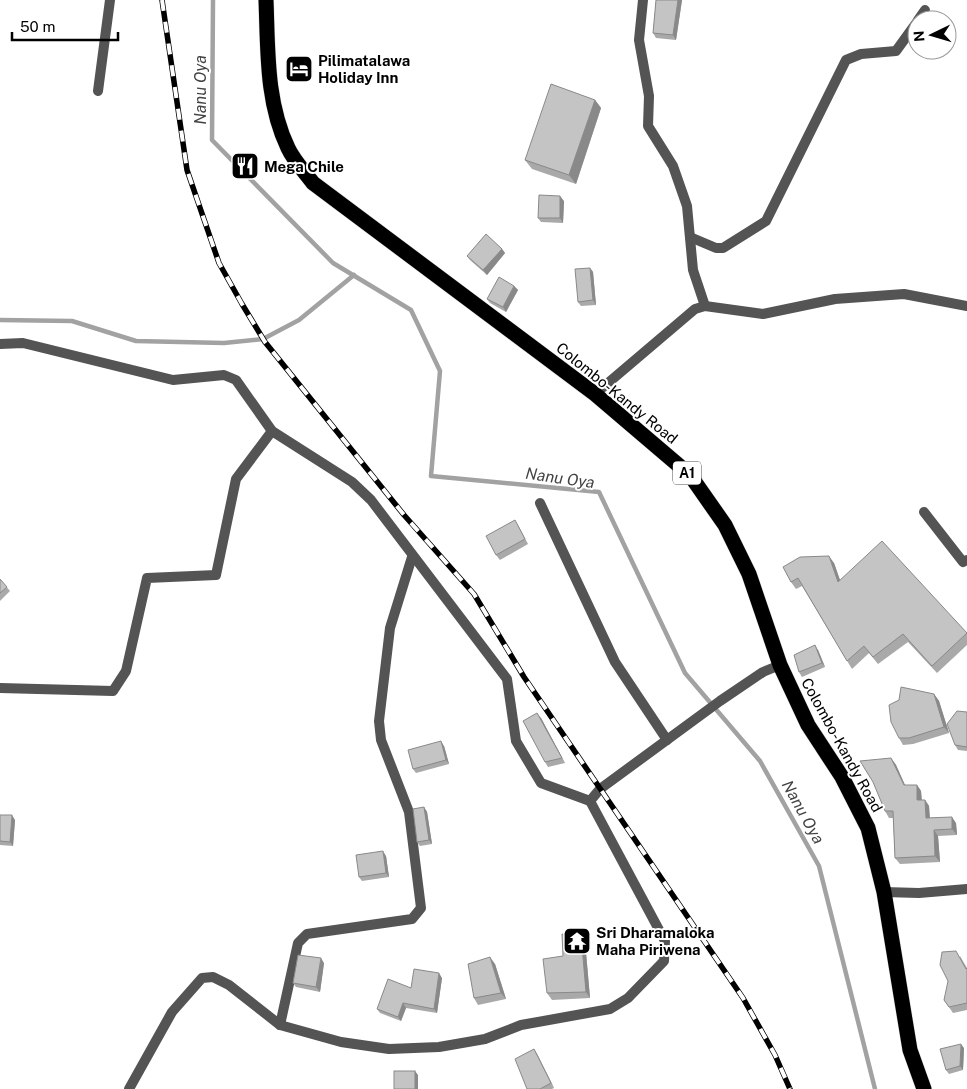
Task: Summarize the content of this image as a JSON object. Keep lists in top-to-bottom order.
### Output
{
  "streets": {
    "highway": ["Colombo-Kandy Road", "A1"]
  },
  "water": ["Nanu Oya"],
  "places": {
    "hotel": ["Pilimatalawa Holiday Inn"],
    "restaurant": ["Mega Chile"],
    "temple": ["Sri Dharamaloka Maha Piriwena"]
  },
  "scale_bar": "50 m",
  "north": "left"
}
